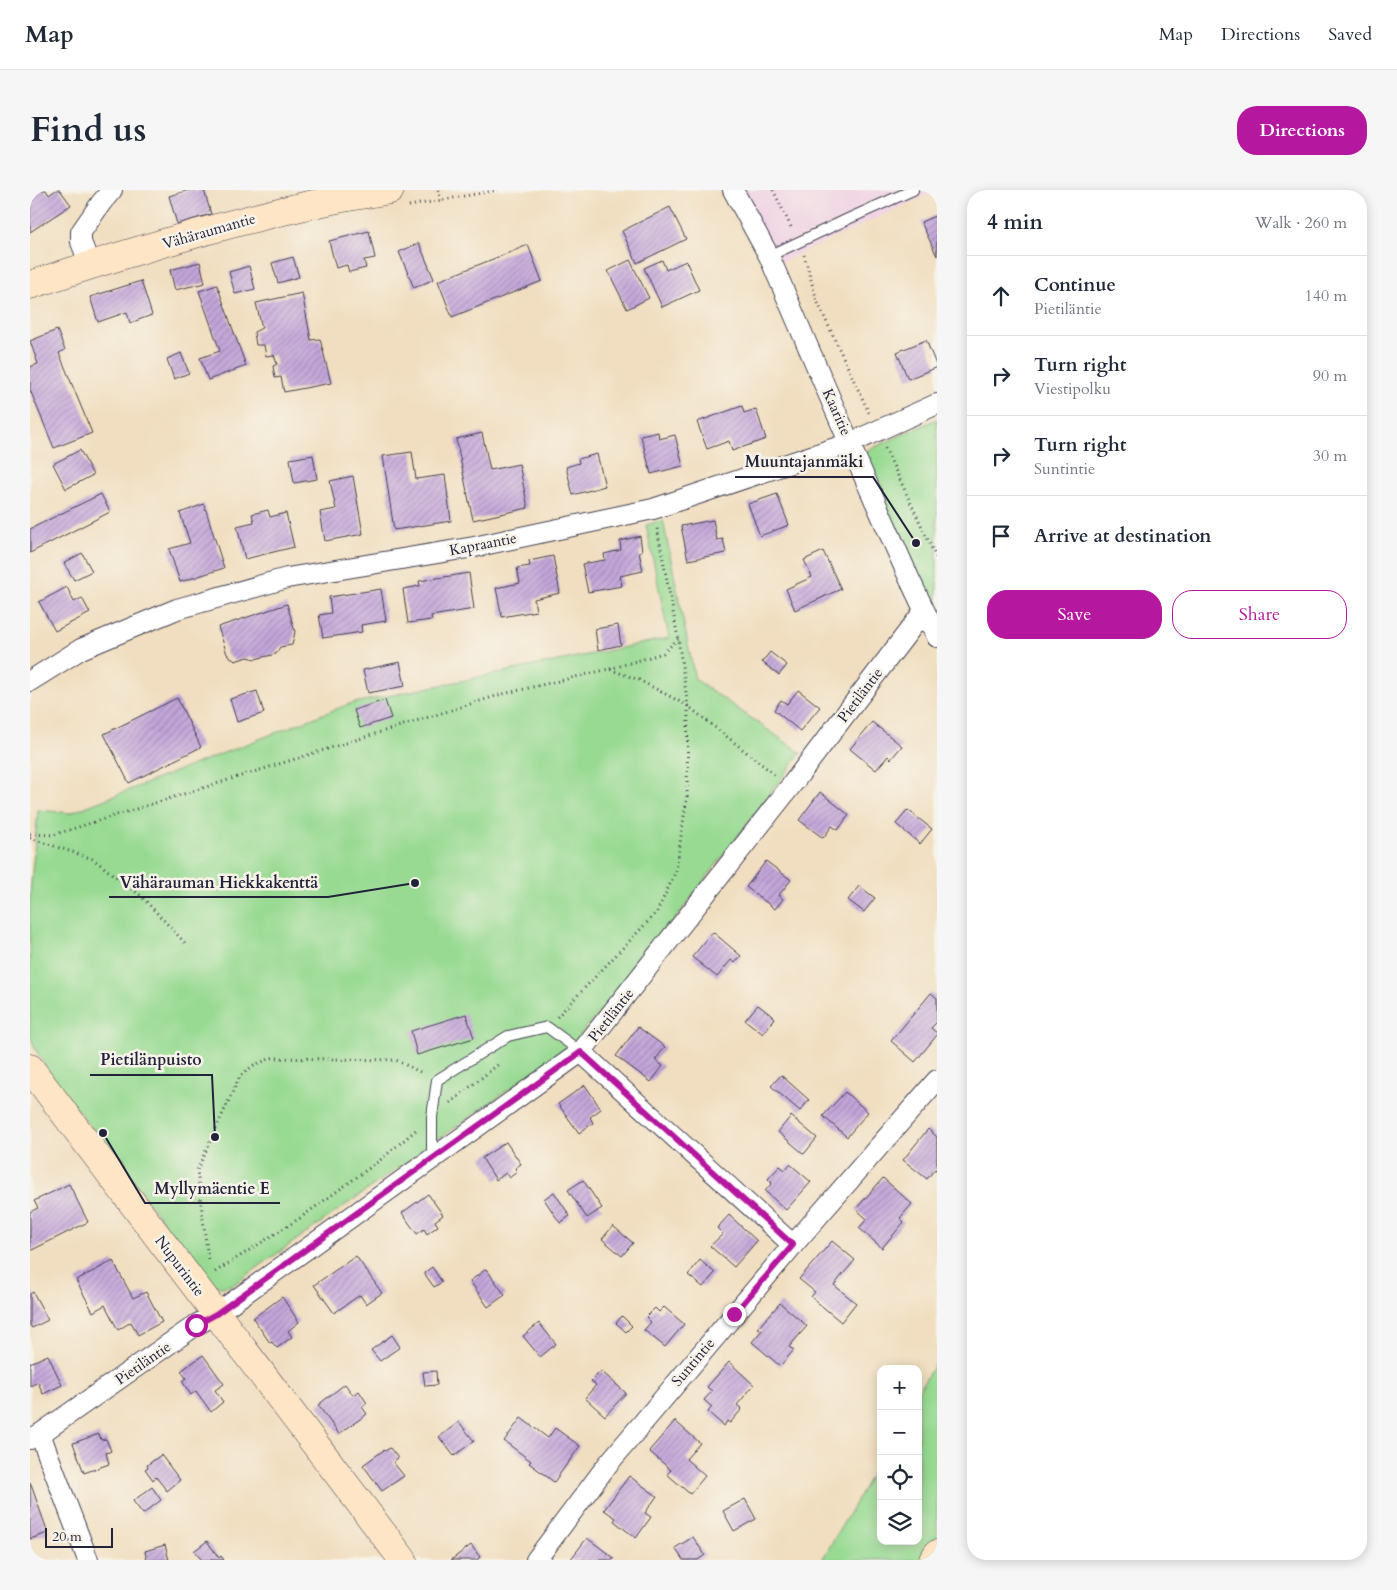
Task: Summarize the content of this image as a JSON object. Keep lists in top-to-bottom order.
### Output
{
  "streets": {
    "street": [
      "Vähäraumantie",
      "Kaaritie",
      "Kapraantie",
      "Pietiläntie",
      "Nupurintie",
      "Suntintie"
    ]
  },
  "crossings": [
    ["Kaaritie", "Kapraantie"],
    ["Kaaritie", "Pietiläntie"],
    ["Pietiläntie", "Nupurintie"]
  ],
  "places": [
    "Muuntajanmäki",
    "Vähärauman Hiekkakenttä",
    "Myllymäentie E",
    "Pietilänpuisto"
  ],
  "scale_bar": "20 m",
  "page": {
    "header": "Map",
    "nav": ["Map", "Directions", "Saved"],
    "title": "Find us",
    "buttons": [
      "Directions",
      ["Save", "Share"]
    ],
    "heading": ["4 min", "Walk · 260 m"],
    "list": [
      ["Continue", "Pietiläntie", "140 m"],
      ["Turn right", "Viestipolku", "90 m"],
      ["Turn right", "Suntintie", "30 m"],
      "Arrive at destination"
    ],
    "map_buttons": ["+", "−"],
    "scale": "20 m"
  }
}
